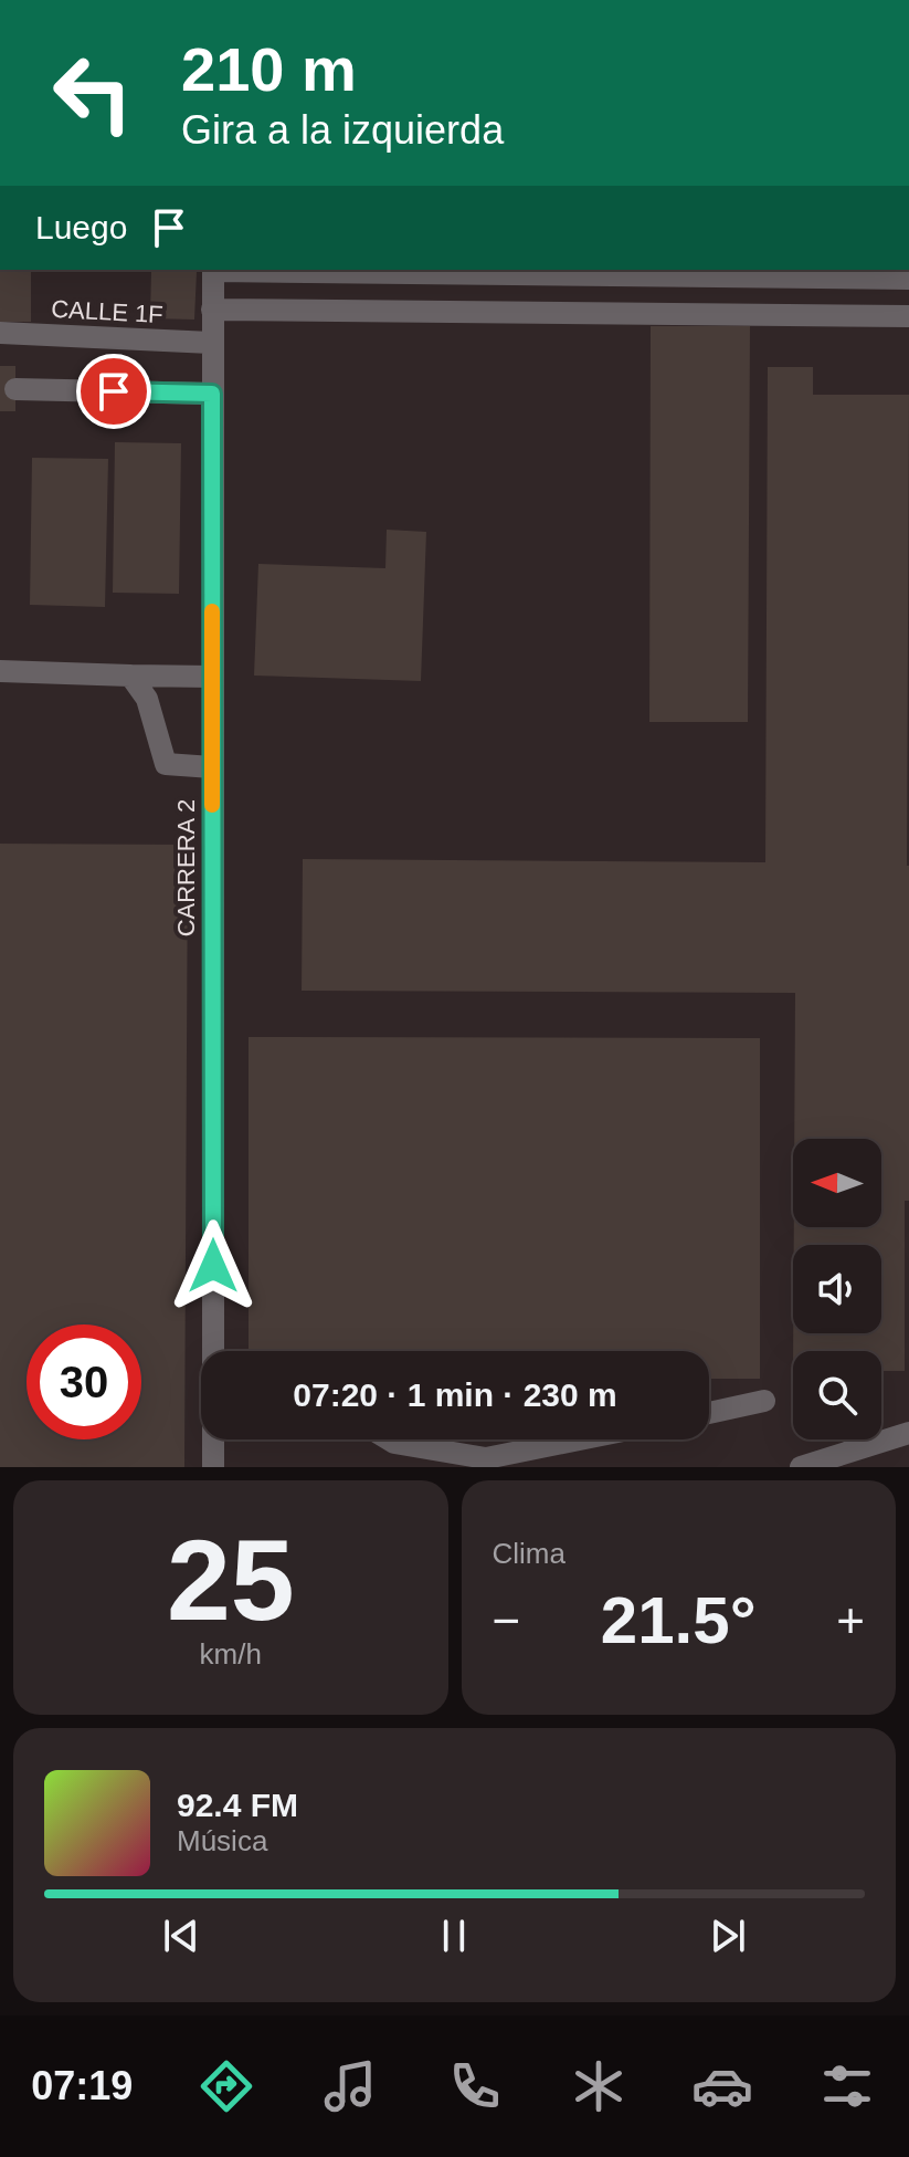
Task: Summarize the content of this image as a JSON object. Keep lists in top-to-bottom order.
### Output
{
  "streets": {
    "street": ["CALLE 1F", "CARRERA 2"]
  },
  "crossings": [
    ["CALLE 1F", "CARRERA 2"]
  ],
  "north": "left",
  "page": {
    "turn": ["210 m", "Gira a la izquierda"],
    "then": "Luego",
    "limit": "30",
    "trip": "07:20 · 1 min · 230 m",
    "tile": [
      ["25", "km/h"],
      "Clima"
    ],
    "heat": ["−", "21.5°", "+"],
    "song": ["92.4 FM", "Música"],
    "tabs": "07:19"
  }
}
